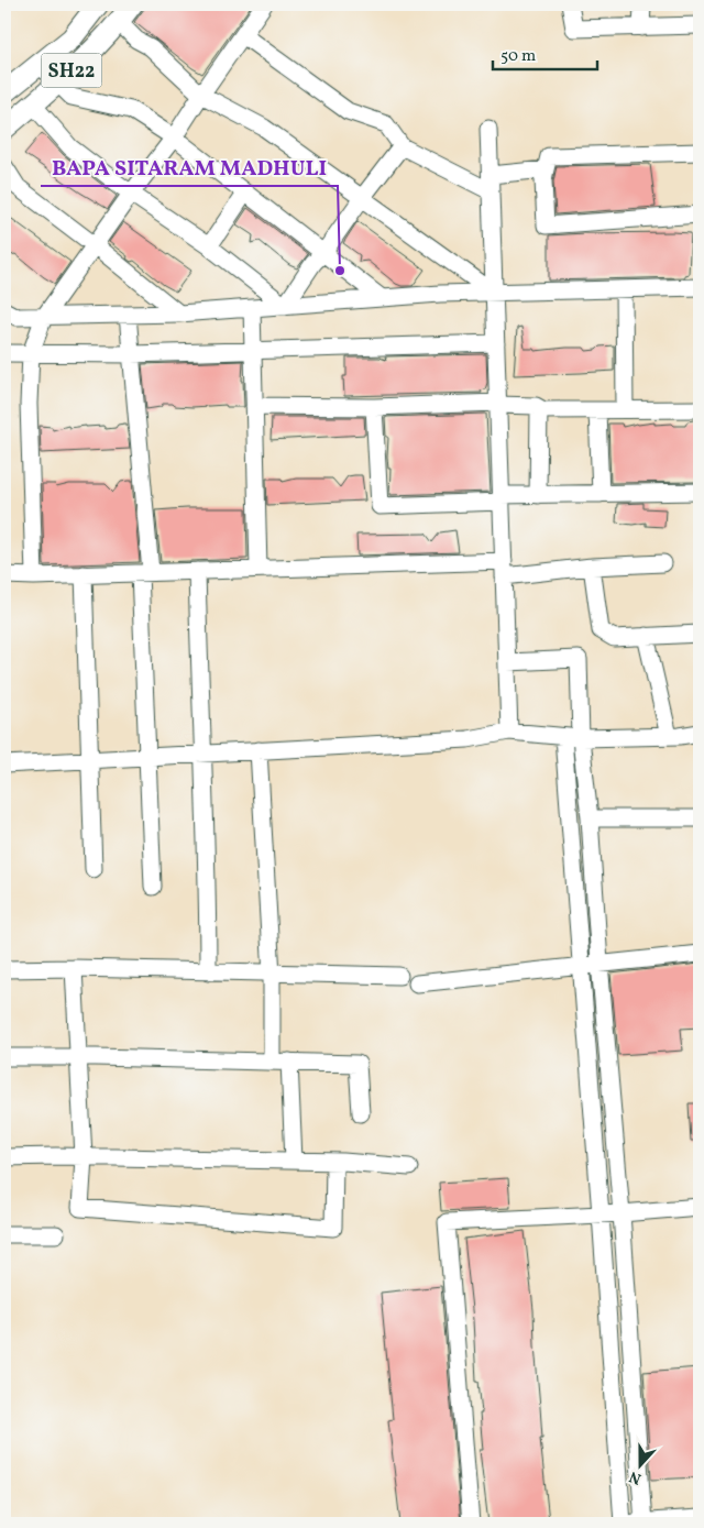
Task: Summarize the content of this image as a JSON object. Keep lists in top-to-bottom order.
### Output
{
  "streets": {
    "main road": ["SH22"]
  },
  "places": ["BAPA SITARAM MADHULI"],
  "scale_bar": "50 m",
  "north": "bottom"
}
